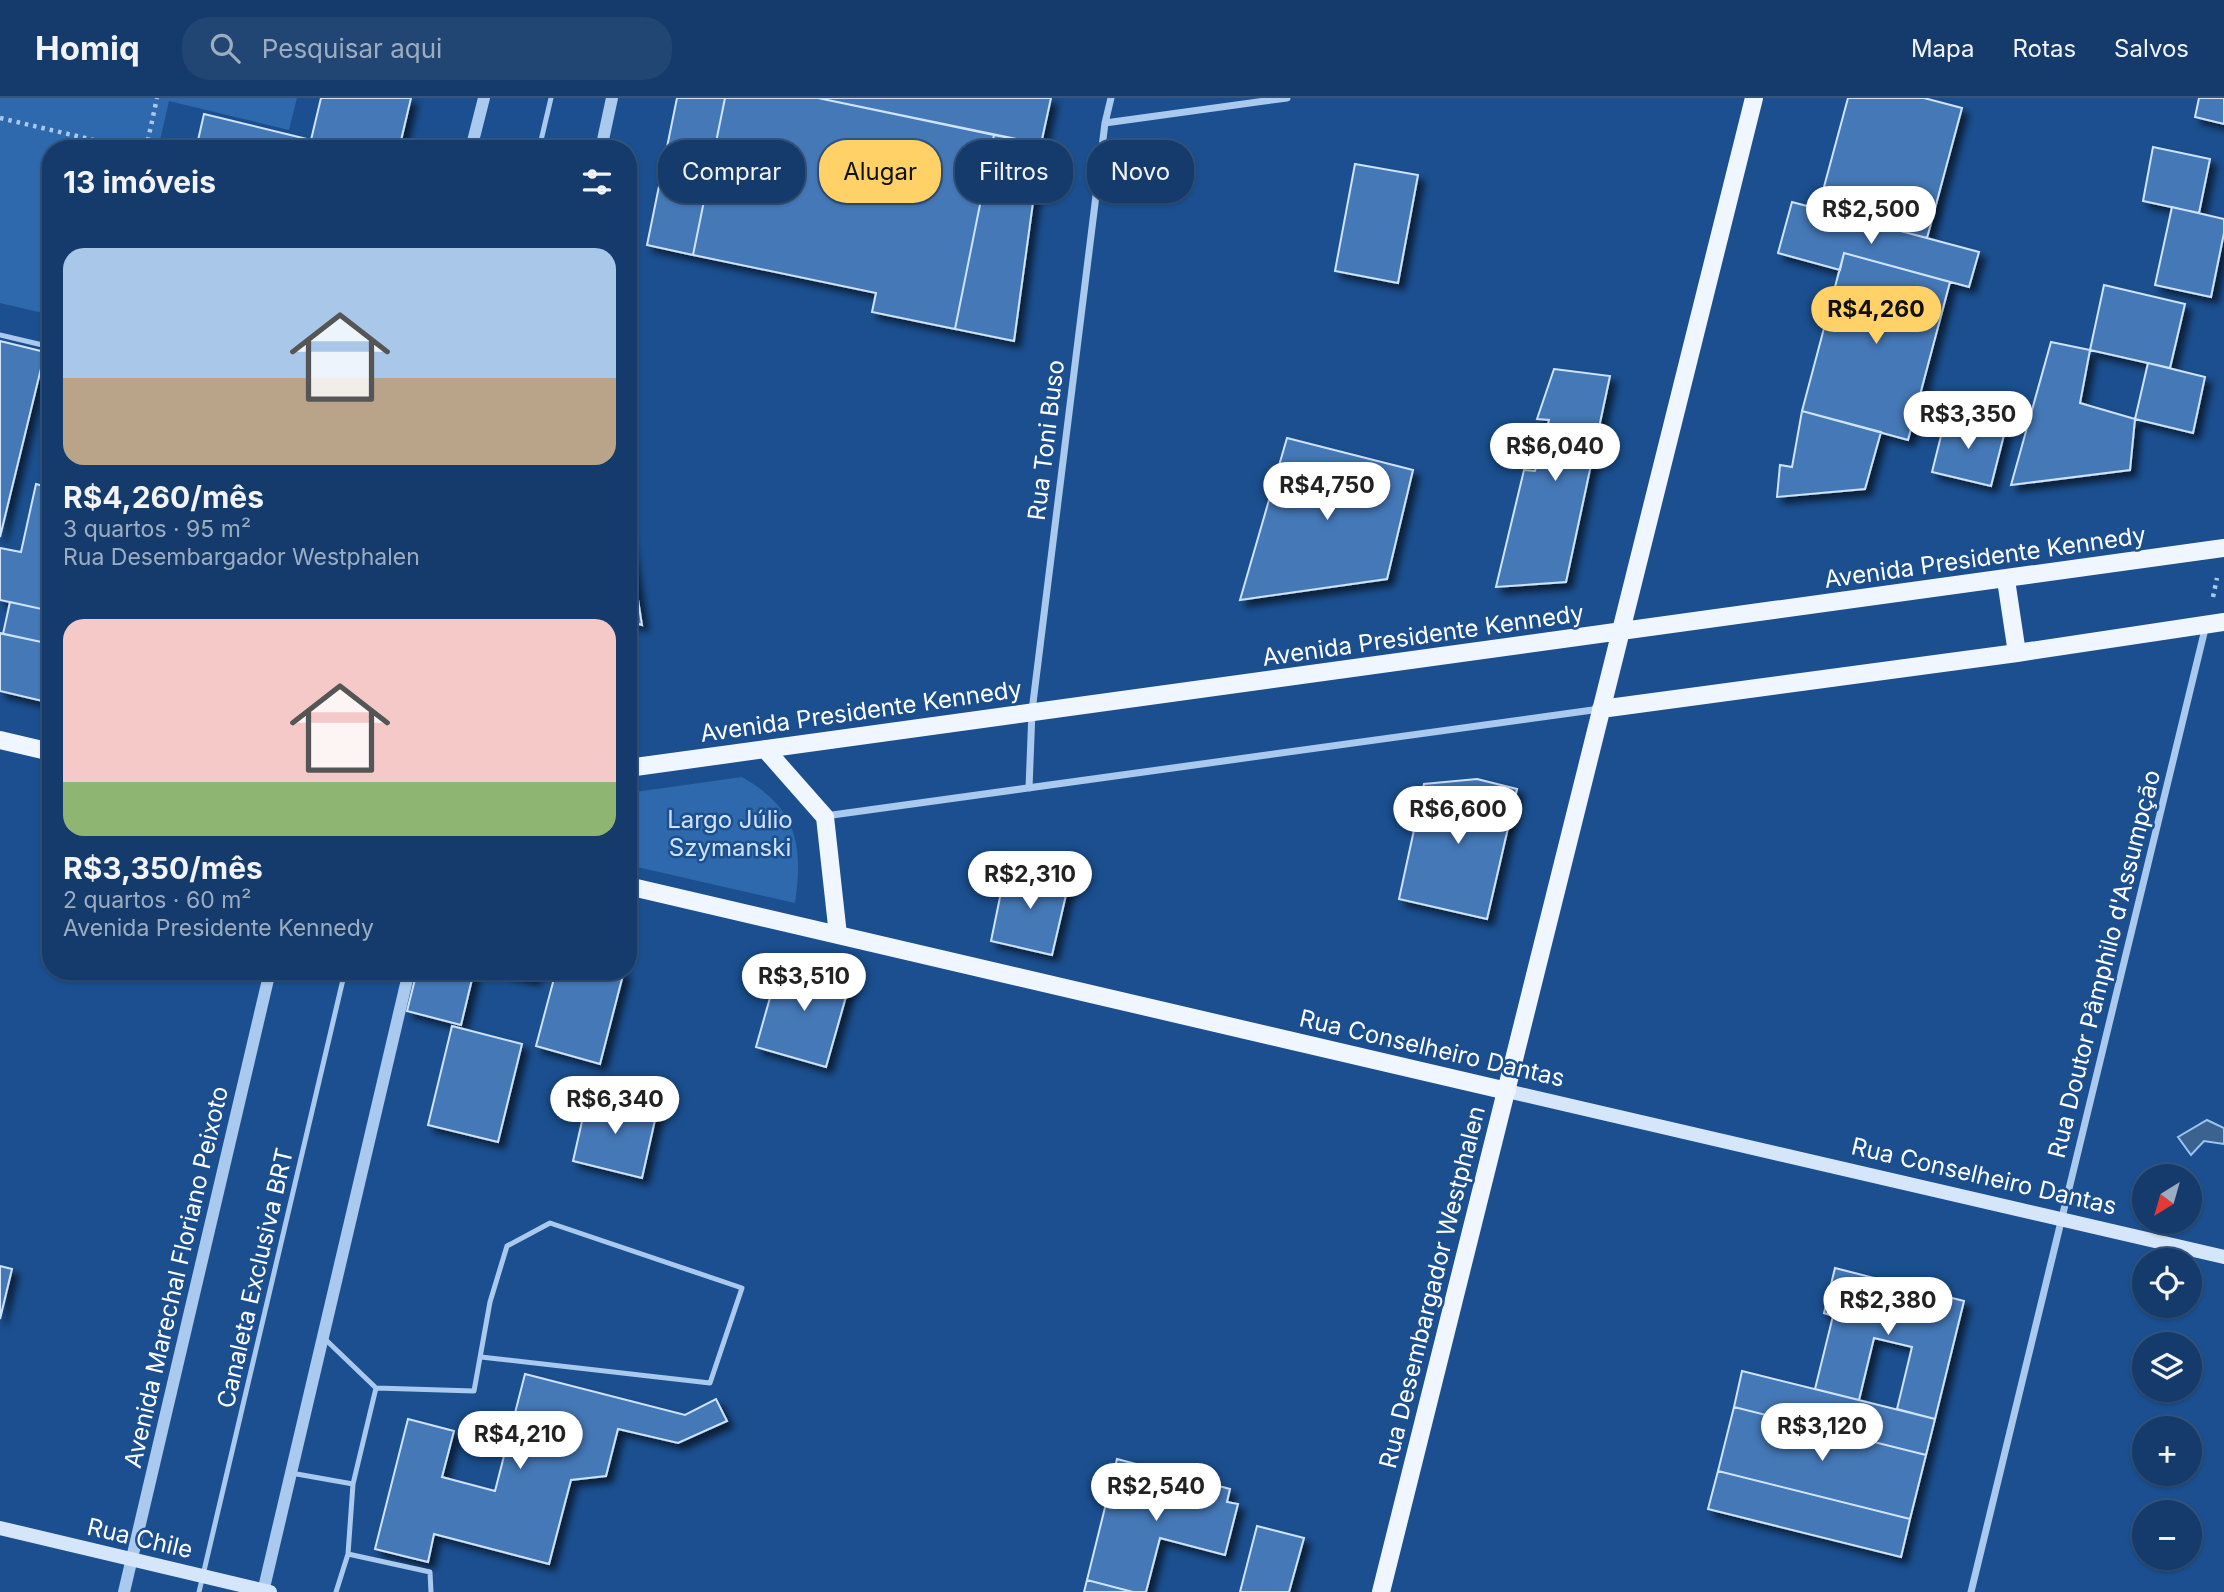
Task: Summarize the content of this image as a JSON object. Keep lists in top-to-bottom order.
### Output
{
  "streets": {
    "main road": [
      "Avenida Presidente Kennedy",
      "Rua Conselheiro Dantas",
      "Rua Desembargador Westphalen",
      "Rua Chile"
    ],
    "street": ["Rua Toni Buso", "Rua Doutor Pâmphilo d'Assumpção", "Avenida Marechal Floriano Peixoto"],
    "lane": ["Canaleta Exclusiva BRT"]
  },
  "crossings": [
    ["Rua Toni Buso", "Avenida Presidente Kennedy"],
    ["Avenida Presidente Kennedy", "Rua Desembargador Westphalen"],
    ["Rua Doutor Pâmphilo d'Assumpção", "Rua Conselheiro Dantas"],
    ["Rua Conselheiro Dantas", "Rua Desembargador Westphalen"],
    ["Avenida Marechal Floriano Peixoto", "Rua Chile"],
    ["Canaleta Exclusiva BRT", "Rua Chile"]
  ],
  "parks": ["Largo Júlio Szymanski"],
  "north": "bottom left",
  "page": {
    "header": "Homiq",
    "search": "Pesquisar aqui",
    "nav": ["Mapa", "Rotas", "Salvos"],
    "chip": [
      "Comprar",
      "Alugar",
      "Filtros",
      "Novo"
    ],
    "heading": "13 imóveis",
    "price": [
      "R$2,500",
      "R$4,260",
      "R$3,350",
      "R$6,040",
      "R$4,750",
      "R$6,600",
      "R$2,310",
      "R$3,510",
      "R$6,340",
      "R$2,380",
      "R$3,120",
      "R$4,210",
      "R$2,540"
    ],
    "list": [
      {
        "name": "R$4,260/mês",
        "note": "3 quartos · 95 m² · Rua Desembargador Westphalen"
      },
      {
        "name": "R$3,350/mês",
        "note": "2 quartos · 60 m² · Avenida Presidente Kennedy"
      }
    ],
    "map_buttons": ["+", "−"]
  }
}
